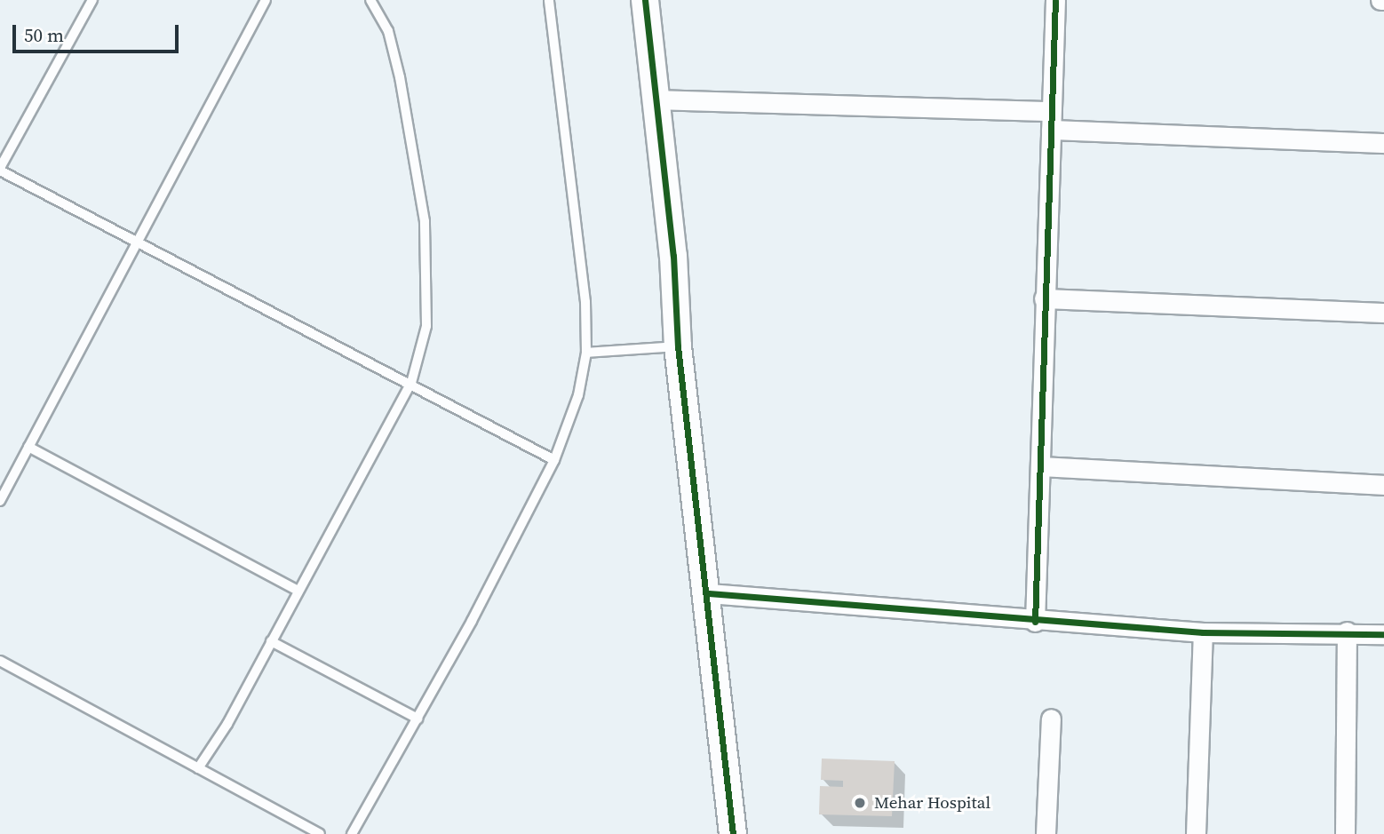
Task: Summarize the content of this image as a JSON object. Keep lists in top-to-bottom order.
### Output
{
  "places": ["Mehar Hospital"],
  "scale_bar": "50 m"
}
